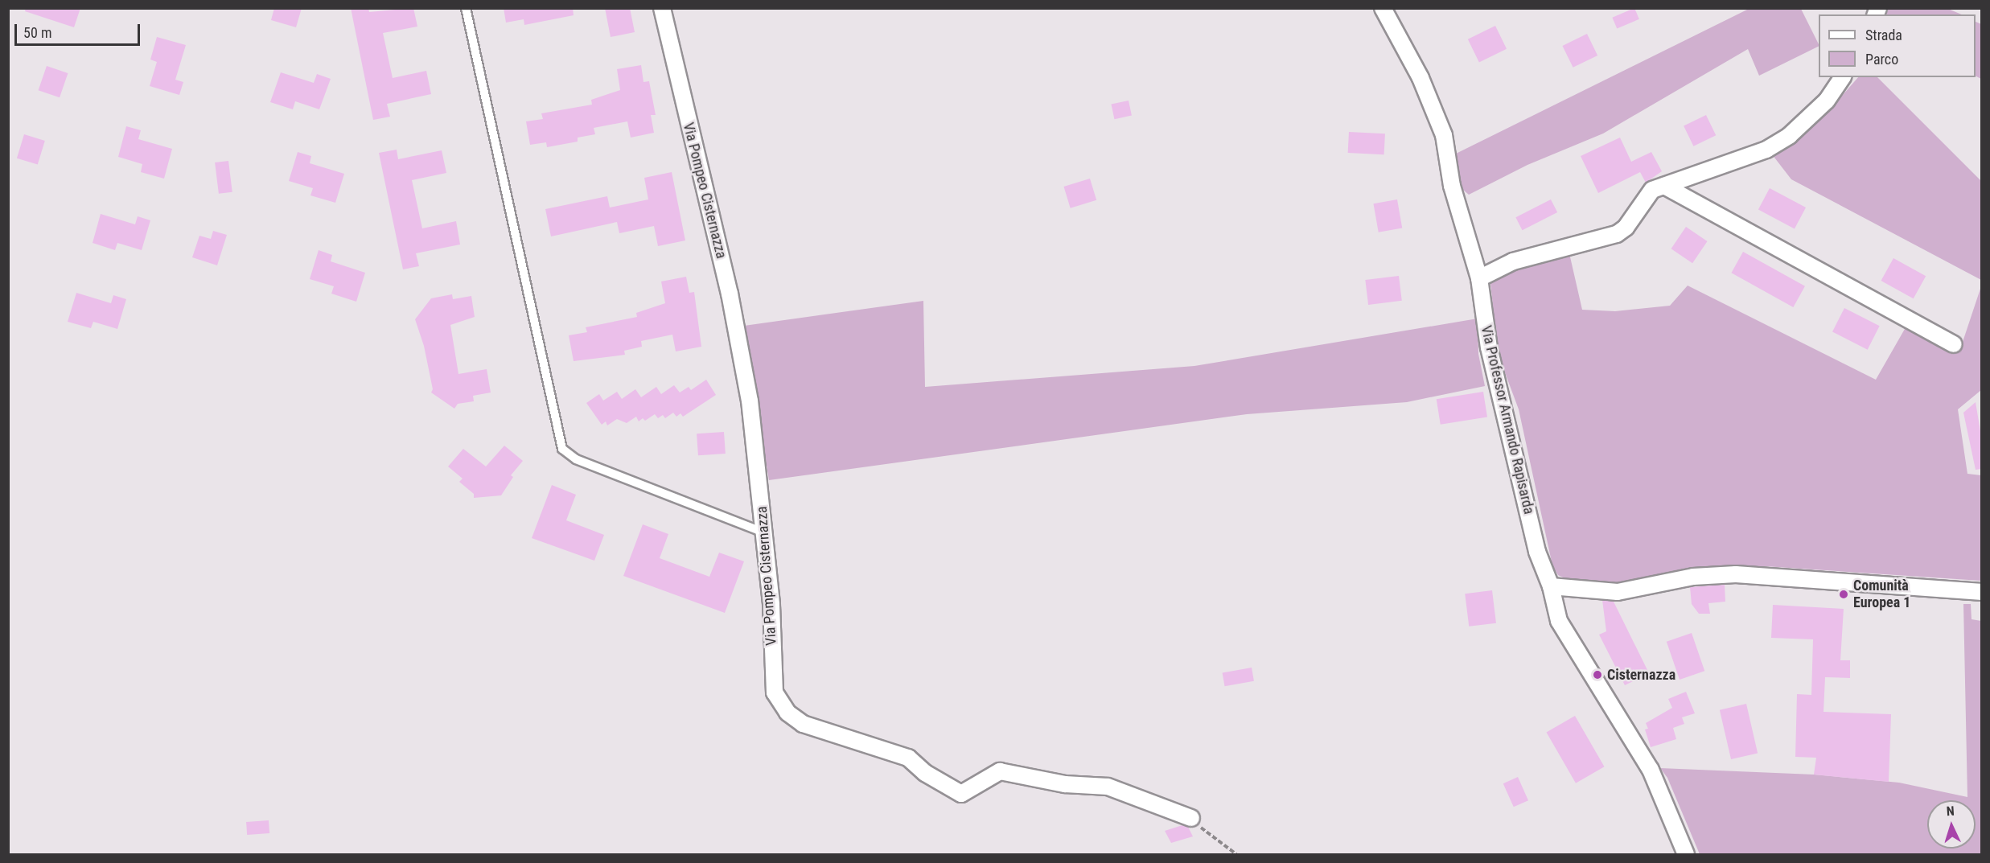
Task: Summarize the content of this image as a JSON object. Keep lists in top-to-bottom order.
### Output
{
  "streets": {
    "street": ["Via Pompeo Cisternazza", "Via Professor Armando Rapisarda"]
  },
  "places": ["Comunità Europea 1", "Cisternazza"],
  "legend": ["Strada", "Parco"],
  "scale_bar": "50 m",
  "north": "top"
}
